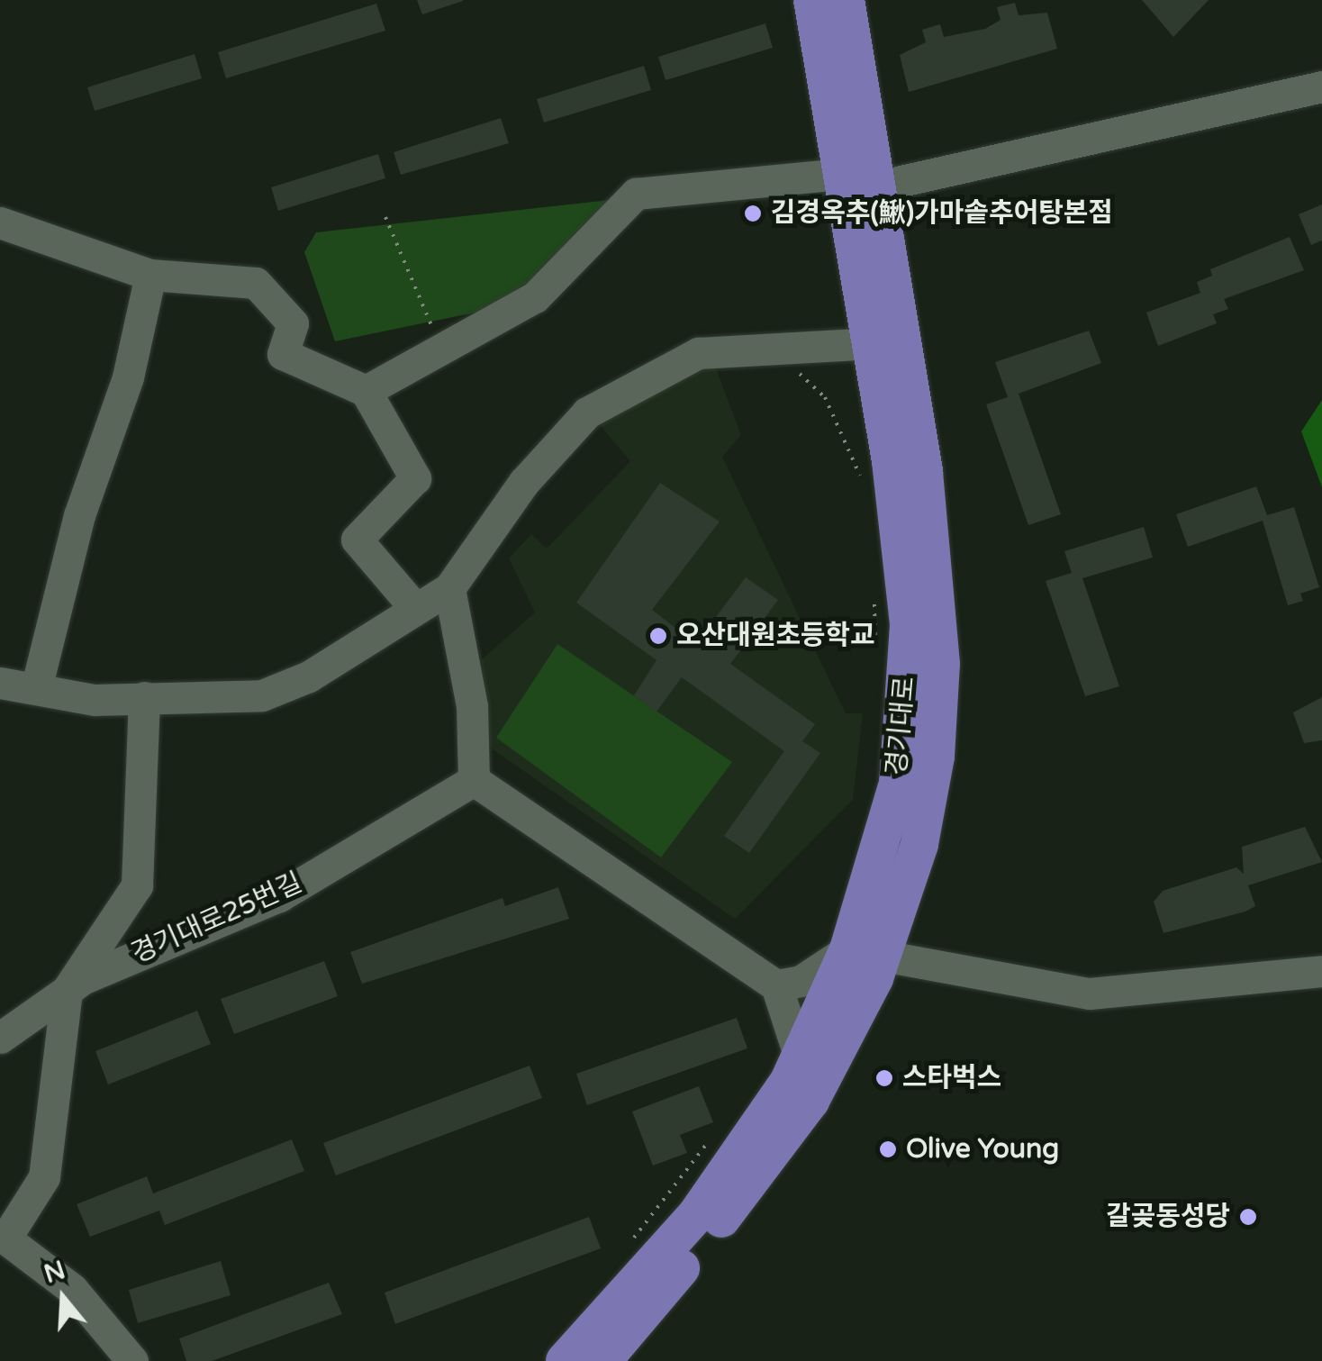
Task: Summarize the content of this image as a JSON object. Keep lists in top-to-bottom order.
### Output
{
  "streets": {
    "main road": ["경기대로"],
    "street": ["경기대로25번길"]
  },
  "places": [
    "김경옥추(鰍)가마솥추어탕본점",
    "오산대원초등학교",
    "스타벅스",
    "Olive Young",
    "갈곶동성당"
  ],
  "north": "top"
}
